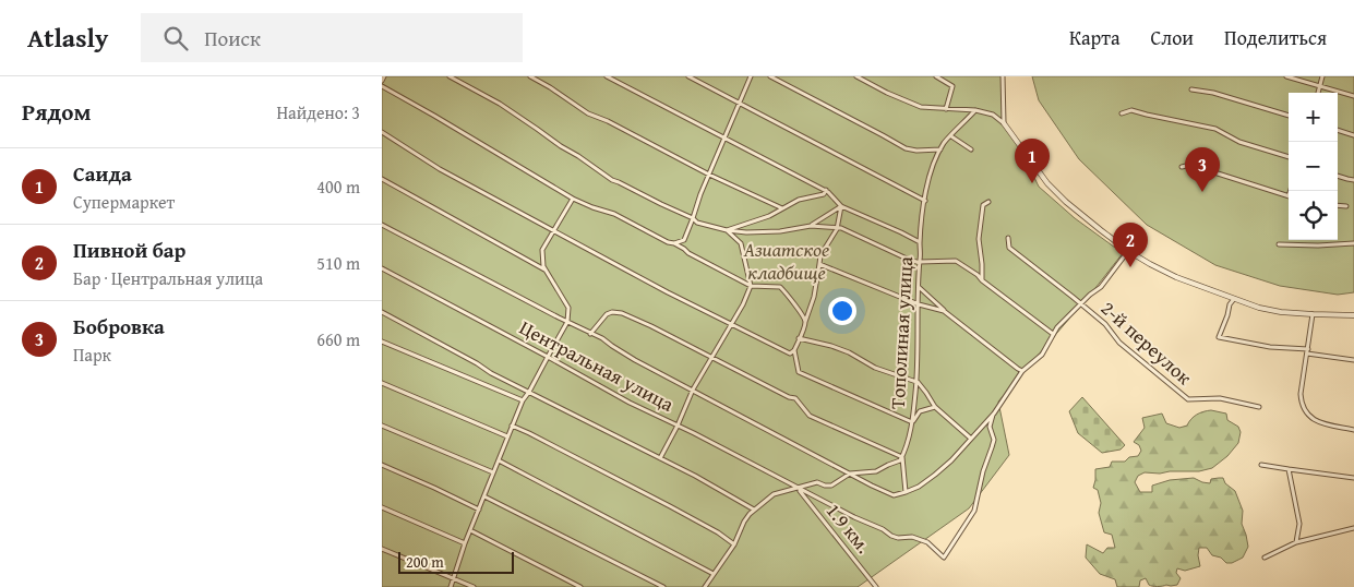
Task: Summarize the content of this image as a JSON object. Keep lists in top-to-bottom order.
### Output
{
  "streets": {
    "street": [
      "Тополиная улица",
      "2-й переулок",
      "Центральная улица",
      "1.9 км."
    ]
  },
  "crossings": [
    ["Центральная улица", "1.9 км."]
  ],
  "parks": ["Азиатское кладбище"],
  "scale_bar": "200 m",
  "page": {
    "header": "Atlasly",
    "search": "Поиск",
    "nav": ["Карта", "Слои", "Поделиться"],
    "heading": ["Рядом", "Найдено: 3"],
    "map_buttons": ["+", "−"],
    "pins": ["1", "3", "2"],
    "list": [
      {
        "mark": "1",
        "name": "Саида",
        "note": "Супермаркет",
        "value": "400 m"
      },
      {
        "mark": "2",
        "name": "Пивной бар",
        "note": "Бар · Центральная улица",
        "value": "510 m"
      },
      {
        "mark": "3",
        "name": "Бобровка",
        "note": "Парк",
        "value": "660 m"
      }
    ],
    "scale": "200 m"
  }
}
